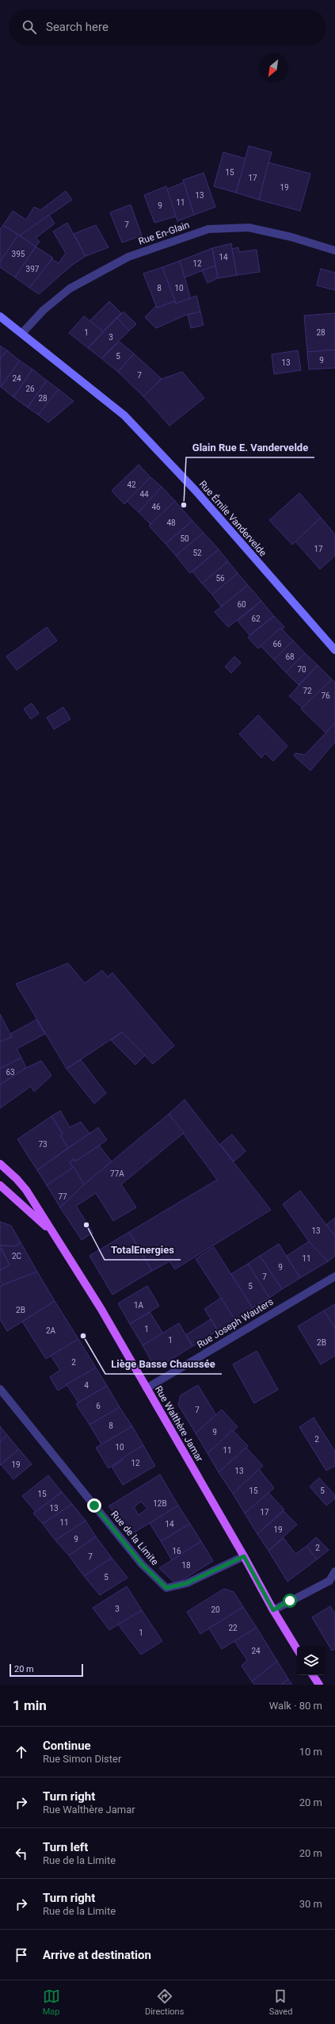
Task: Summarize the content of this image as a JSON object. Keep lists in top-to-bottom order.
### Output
{
  "streets": {
    "main road": ["Rue Émile Vandervelde", "Rue Walthère Jamar"],
    "street": ["Rue En-Glain", "Rue Joseph Wauters", "Rue de la Limite"]
  },
  "crossings": [
    ["Rue En-Glain", "Rue Émile Vandervelde"],
    ["Rue Joseph Wauters", "Rue Walthère Jamar"],
    ["Rue Walthère Jamar", "Rue de la Limite"]
  ],
  "places": ["Glain Rue E. Vandervelde", "TotalEnergies", "Liège Basse Chaussée"],
  "house_numbers": [
    "15",
    "17",
    "19",
    "13",
    "11",
    "9",
    "7",
    "395",
    "14",
    "12",
    "397",
    "8",
    "10",
    "1",
    "28",
    "3",
    "5",
    "9",
    "13",
    "7",
    "24",
    "26",
    "28",
    "42",
    "44",
    "46",
    "48",
    "50",
    "17",
    "52",
    "56",
    "60",
    "62",
    "66",
    "68",
    "70",
    "72",
    "76",
    "63",
    "73",
    "77A",
    "77",
    "13",
    "2C",
    "11",
    "9",
    "7",
    "5",
    "1A",
    "2B",
    "1",
    "2A",
    "1",
    "2B",
    "2",
    "4",
    "6",
    "7",
    "8",
    "9",
    "2",
    "10",
    "11",
    "12",
    "19",
    "13",
    "15",
    "5",
    "15",
    "12B",
    "13",
    "17",
    "11",
    "14",
    "19",
    "9",
    "2",
    "16",
    "7",
    "18",
    "5",
    "3",
    "20",
    "22",
    "1",
    "24"
  ],
  "scale_bar": "20 m",
  "north": "bottom left",
  "page": {
    "search": "Search here",
    "scale": "20 m",
    "heading": ["1 min", "Walk · 80 m"],
    "list": [
      ["Continue", "Rue Simon Dister", "10 m"],
      ["Turn right", "Rue Walthère Jamar", "20 m"],
      ["Turn left", "Rue de la Limite", "20 m"],
      ["Turn right", "Rue de la Limite", "30 m"],
      "Arrive at destination"
    ],
    "nav": ["Map", "Directions", "Saved"]
  }
}
